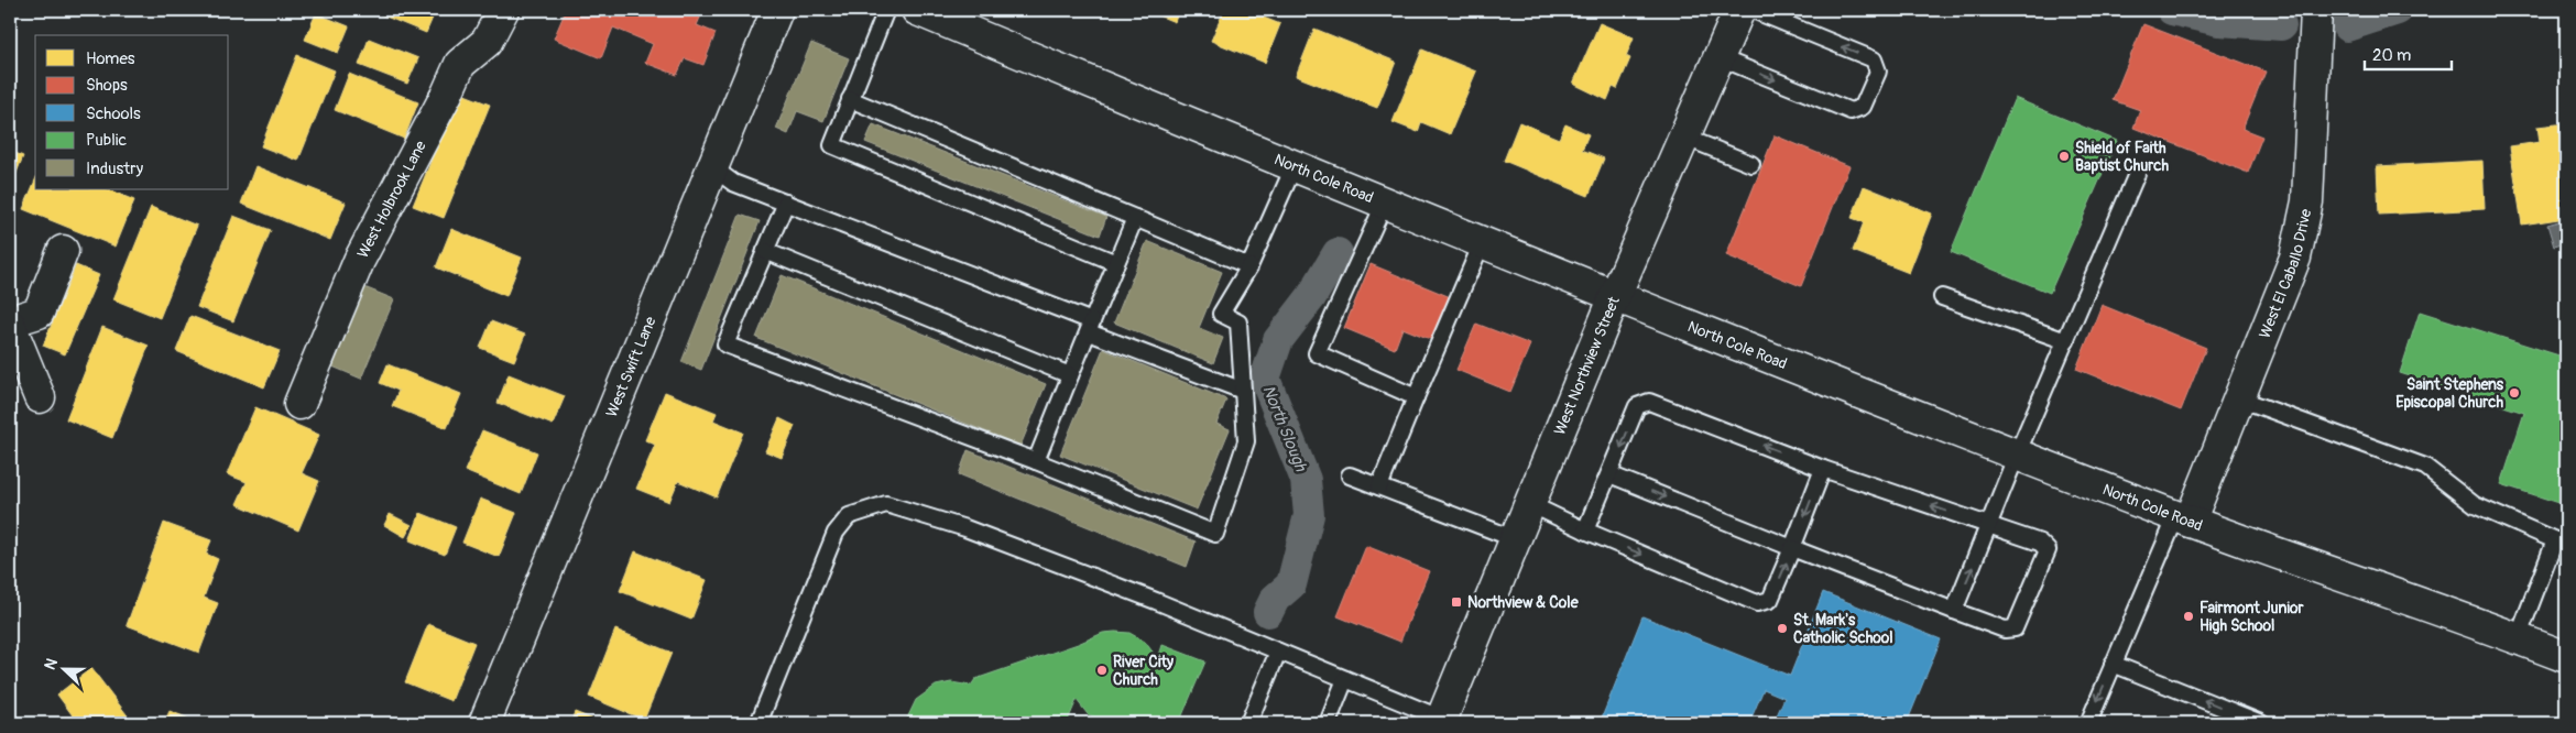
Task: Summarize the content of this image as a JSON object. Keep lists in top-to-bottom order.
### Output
{
  "streets": {
    "street": [
      "North Cole Road",
      "West Holbrook Lane",
      "West El Caballo Drive",
      "West Northview Street",
      "West Swift Lane"
    ]
  },
  "crossings": [
    ["North Cole Road", "West El Caballo Drive"],
    ["North Cole Road", "West Northview Street"]
  ],
  "water": ["North Slough"],
  "places": {
    "other": [
      "Shield of Faith Baptist Church",
      "Saint Stephens Episcopal Church",
      "Fairmont Junior High School",
      "St. Mark's Catholic School",
      "River City Church"
    ],
    "transit": ["Northview & Cole"]
  },
  "legend": [
    "Homes",
    "Shops",
    "Schools",
    "Public",
    "Industry"
  ],
  "scale_bar": "20 m",
  "north": "left"
}
